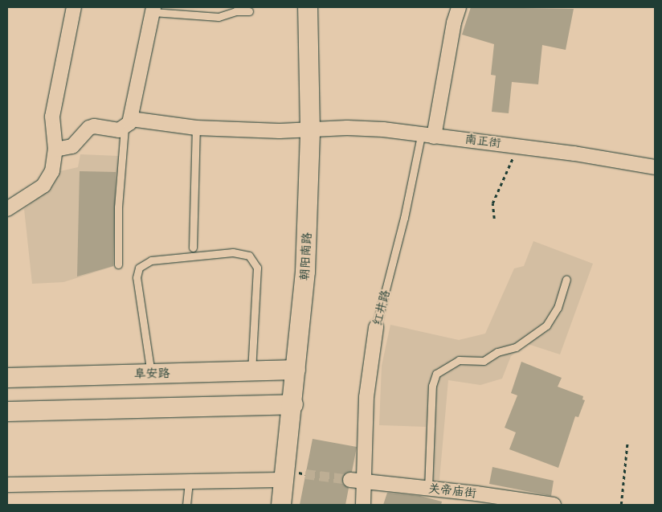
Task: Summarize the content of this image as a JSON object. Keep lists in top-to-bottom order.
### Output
{
  "streets": {
    "main road": ["朝阳南路", "阜安路"],
    "street": ["南正街", "红井路", "关帝庙街"]
  },
  "crossings": [
    ["南正街", "朝阳南路"],
    ["南正街", "红井路"],
    ["朝阳南路", "阜安路"],
    ["红井路", "关帝庙街"]
  ]
}
